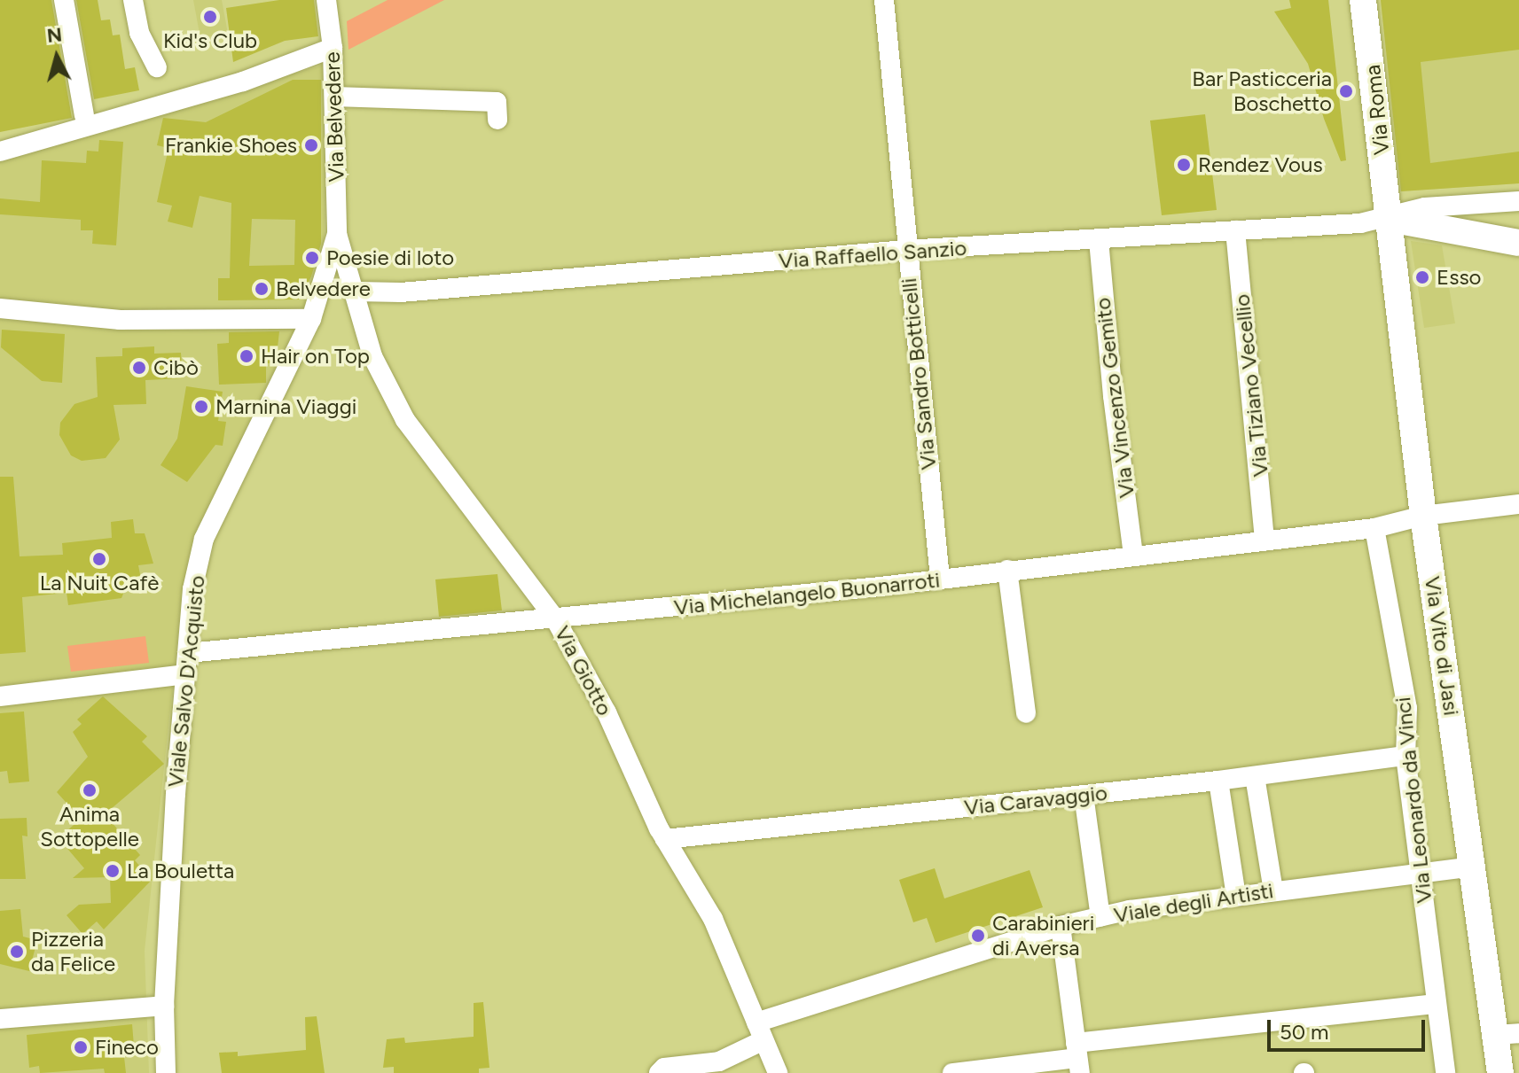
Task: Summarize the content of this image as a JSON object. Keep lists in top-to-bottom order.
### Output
{
  "streets": {
    "street": [
      "Via Roma",
      "Via Belvedere",
      "Via Raffaello Sanzio",
      "Via Sandro Botticelli",
      "Via Tiziano Vecellio",
      "Via Vincenzo Gemito",
      "Via Michelangelo Buonarroti",
      "Via Vito di Jasi",
      "Via Giotto",
      "Viale Salvo D'Acquisto",
      "Via Caravaggio",
      "Via Leonardo da Vinci",
      "Viale degli Artisti"
    ]
  },
  "crossings": [
    ["Via Roma", "Via Raffaello Sanzio"],
    ["Via Roma", "Via Vito di Jasi"],
    ["Via Belvedere", "Via Giotto"],
    ["Via Belvedere", "Viale Salvo D'Acquisto"],
    ["Via Raffaello Sanzio", "Via Sandro Botticelli"],
    ["Via Raffaello Sanzio", "Via Tiziano Vecellio"],
    ["Via Raffaello Sanzio", "Via Vincenzo Gemito"],
    ["Via Raffaello Sanzio", "Via Vito di Jasi"],
    ["Via Raffaello Sanzio", "Via Giotto"],
    ["Via Sandro Botticelli", "Via Michelangelo Buonarroti"],
    ["Via Tiziano Vecellio", "Via Michelangelo Buonarroti"],
    ["Via Vincenzo Gemito", "Via Michelangelo Buonarroti"],
    ["Via Michelangelo Buonarroti", "Via Vito di Jasi"],
    ["Via Michelangelo Buonarroti", "Via Giotto"],
    ["Via Michelangelo Buonarroti", "Viale Salvo D'Acquisto"],
    ["Via Michelangelo Buonarroti", "Via Leonardo da Vinci"],
    ["Via Vito di Jasi", "Viale degli Artisti"],
    ["Via Giotto", "Viale Salvo D'Acquisto"],
    ["Via Giotto", "Via Caravaggio"],
    ["Via Giotto", "Viale degli Artisti"],
    ["Via Caravaggio", "Via Leonardo da Vinci"],
    ["Via Leonardo da Vinci", "Viale degli Artisti"]
  ],
  "places": [
    "Kid's Club",
    "Bar Pasticceria Boschetto",
    "Frankie Shoes",
    "Rendez Vous",
    "Poesie di loto",
    "Esso",
    "Belvedere",
    "Hair on Top",
    "Cibò",
    "Marnina Viaggi",
    "La Nuit Cafè",
    "Anima Sottopelle",
    "La Bouletta",
    "Carabinieri di Aversa",
    "Pizzeria da Felice",
    "Fineco"
  ],
  "scale_bar": "50 m",
  "north": "top"
}
